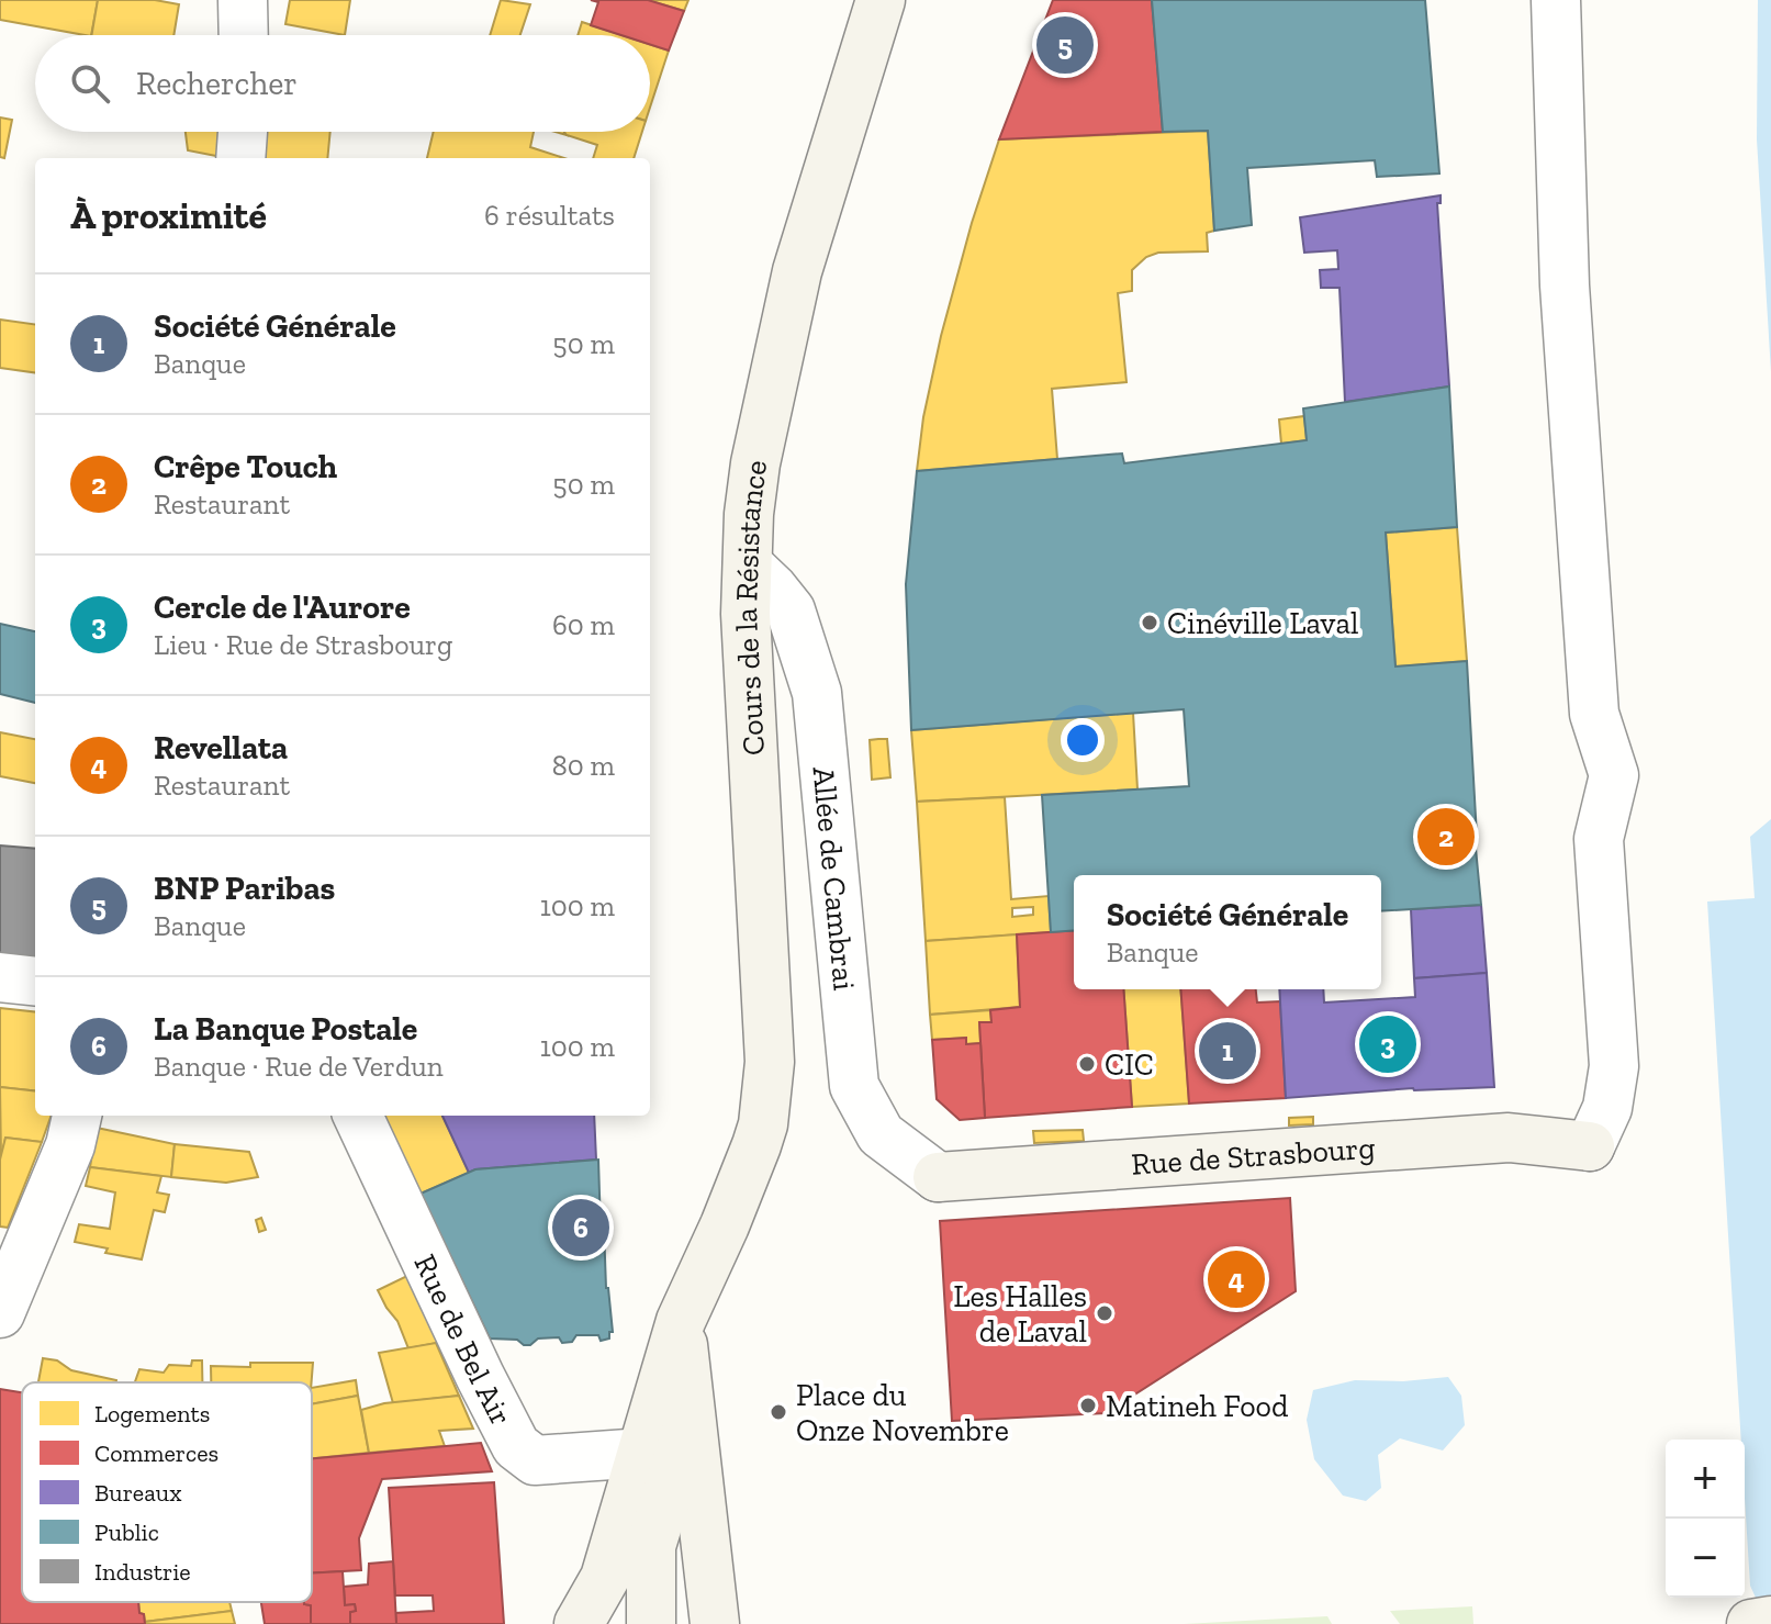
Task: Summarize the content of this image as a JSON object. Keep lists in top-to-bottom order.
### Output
{
  "streets": {
    "main road": ["Cours de la Résistance", "Rue de Strasbourg"],
    "street": ["Allée de Cambrai", "Rue de Bel Air"]
  },
  "crossings": [
    ["Cours de la Résistance", "Allée de Cambrai"],
    ["Cours de la Résistance", "Rue de Bel Air"],
    ["Allée de Cambrai", "Rue de Strasbourg"]
  ],
  "places": [
    "Cinéville Laval",
    "CIC",
    "Les Halles de Laval",
    "Matineh Food",
    "Place du Onze Novembre"
  ],
  "legend": [
    "Logements",
    "Commerces",
    "Bureaux",
    "Public",
    "Industrie"
  ],
  "page": {
    "pins": [
      "5",
      "2",
      "3",
      "1",
      "6",
      "4"
    ],
    "search": "Rechercher",
    "heading": ["À proximité", "6 résultats"],
    "list": [
      {
        "mark": "1",
        "name": "Société Générale",
        "note": "Banque",
        "value": "50 m"
      },
      {
        "mark": "2",
        "name": "Crêpe Touch",
        "note": "Restaurant",
        "value": "50 m"
      },
      {
        "mark": "3",
        "name": "Cercle de l'Aurore",
        "note": "Lieu · Rue de Strasbourg",
        "value": "60 m"
      },
      {
        "mark": "4",
        "name": "Revellata",
        "note": "Restaurant",
        "value": "80 m"
      },
      {
        "mark": "5",
        "name": "BNP Paribas",
        "note": "Banque",
        "value": "100 m"
      },
      {
        "mark": "6",
        "name": "La Banque Postale",
        "note": "Banque · Rue de Verdun",
        "value": "100 m"
      }
    ],
    "popup": ["Société Générale", "Banque"],
    "map_buttons": ["+", "−"]
  }
}
